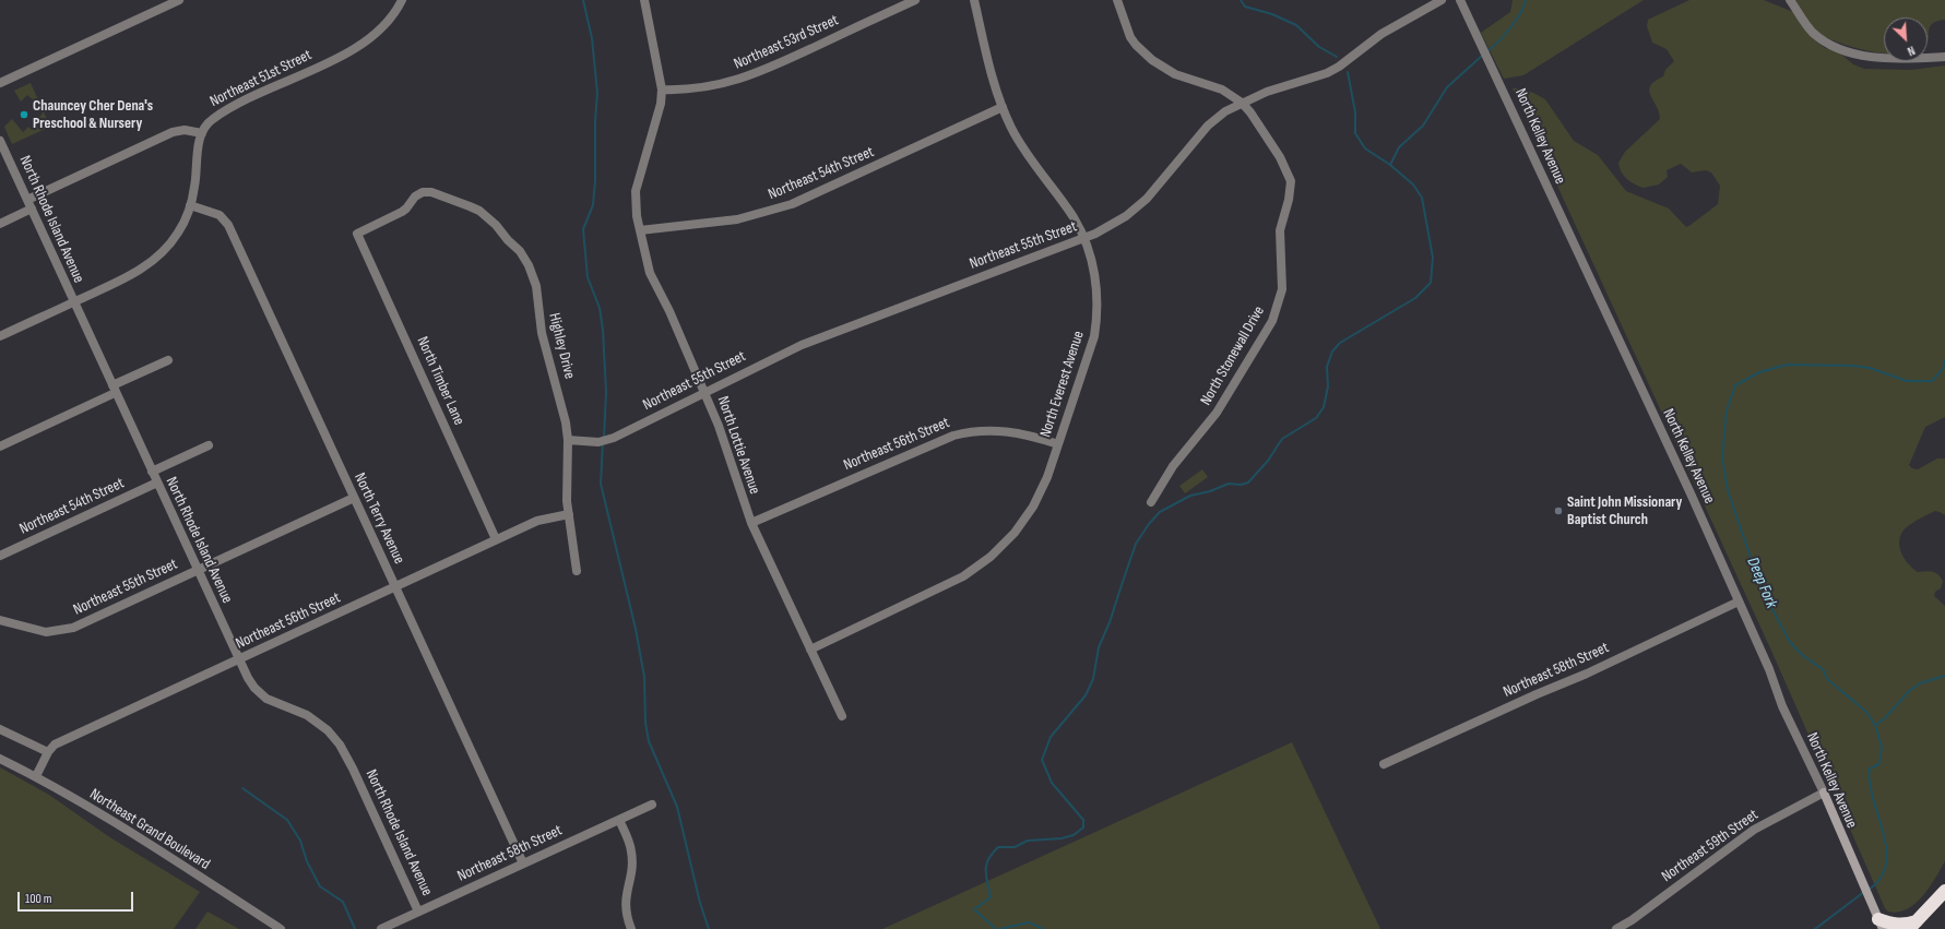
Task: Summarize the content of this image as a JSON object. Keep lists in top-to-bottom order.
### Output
{
  "streets": {
    "main road": ["North Kelley Avenue"],
    "street": [
      "Northeast 53rd Street",
      "Northeast 51st Street",
      "Northeast 54th Street",
      "North Rhode Island Avenue",
      "Northeast 55th Street",
      "Highley Drive",
      "North Stonewall Drive",
      "North Timber Lane",
      "North Everest Avenue",
      "Northeast 56th Street",
      "North Lottie Avenue",
      "North Terry Avenue",
      "Northeast 58th Street",
      "Northeast Grand Boulevard",
      "Northeast 59th Street"
    ]
  },
  "crossings": [
    ["Northeast 53rd Street", "North Lottie Avenue"],
    ["North Kelley Avenue", "Northeast 58th Street"],
    ["North Kelley Avenue", "Northeast 59th Street"],
    ["Northeast 54th Street", "North Rhode Island Avenue"],
    ["Northeast 54th Street", "North Everest Avenue"],
    ["Northeast 54th Street", "North Lottie Avenue"],
    ["North Rhode Island Avenue", "Northeast 55th Street"],
    ["North Rhode Island Avenue", "Northeast 56th Street"],
    ["North Rhode Island Avenue", "Northeast 58th Street"],
    ["Northeast 55th Street", "Highley Drive"],
    ["Northeast 55th Street", "North Stonewall Drive"],
    ["Northeast 55th Street", "North Everest Avenue"],
    ["Northeast 55th Street", "North Lottie Avenue"],
    ["Northeast 55th Street", "North Terry Avenue"],
    ["Highley Drive", "North Timber Lane"],
    ["Highley Drive", "Northeast 56th Street"],
    ["North Timber Lane", "Northeast 56th Street"],
    ["North Everest Avenue", "Northeast 56th Street"],
    ["North Everest Avenue", "North Lottie Avenue"],
    ["Northeast 56th Street", "North Lottie Avenue"],
    ["Northeast 56th Street", "North Terry Avenue"],
    ["Northeast 56th Street", "Northeast Grand Boulevard"],
    ["North Terry Avenue", "Northeast 58th Street"]
  ],
  "water": ["Deep Fork"],
  "places": ["Chauncey Cher Dena's Preschool & Nursery", "Saint John Missionary Baptist Church"],
  "scale_bar": "100 m",
  "north": "bottom right"
}
